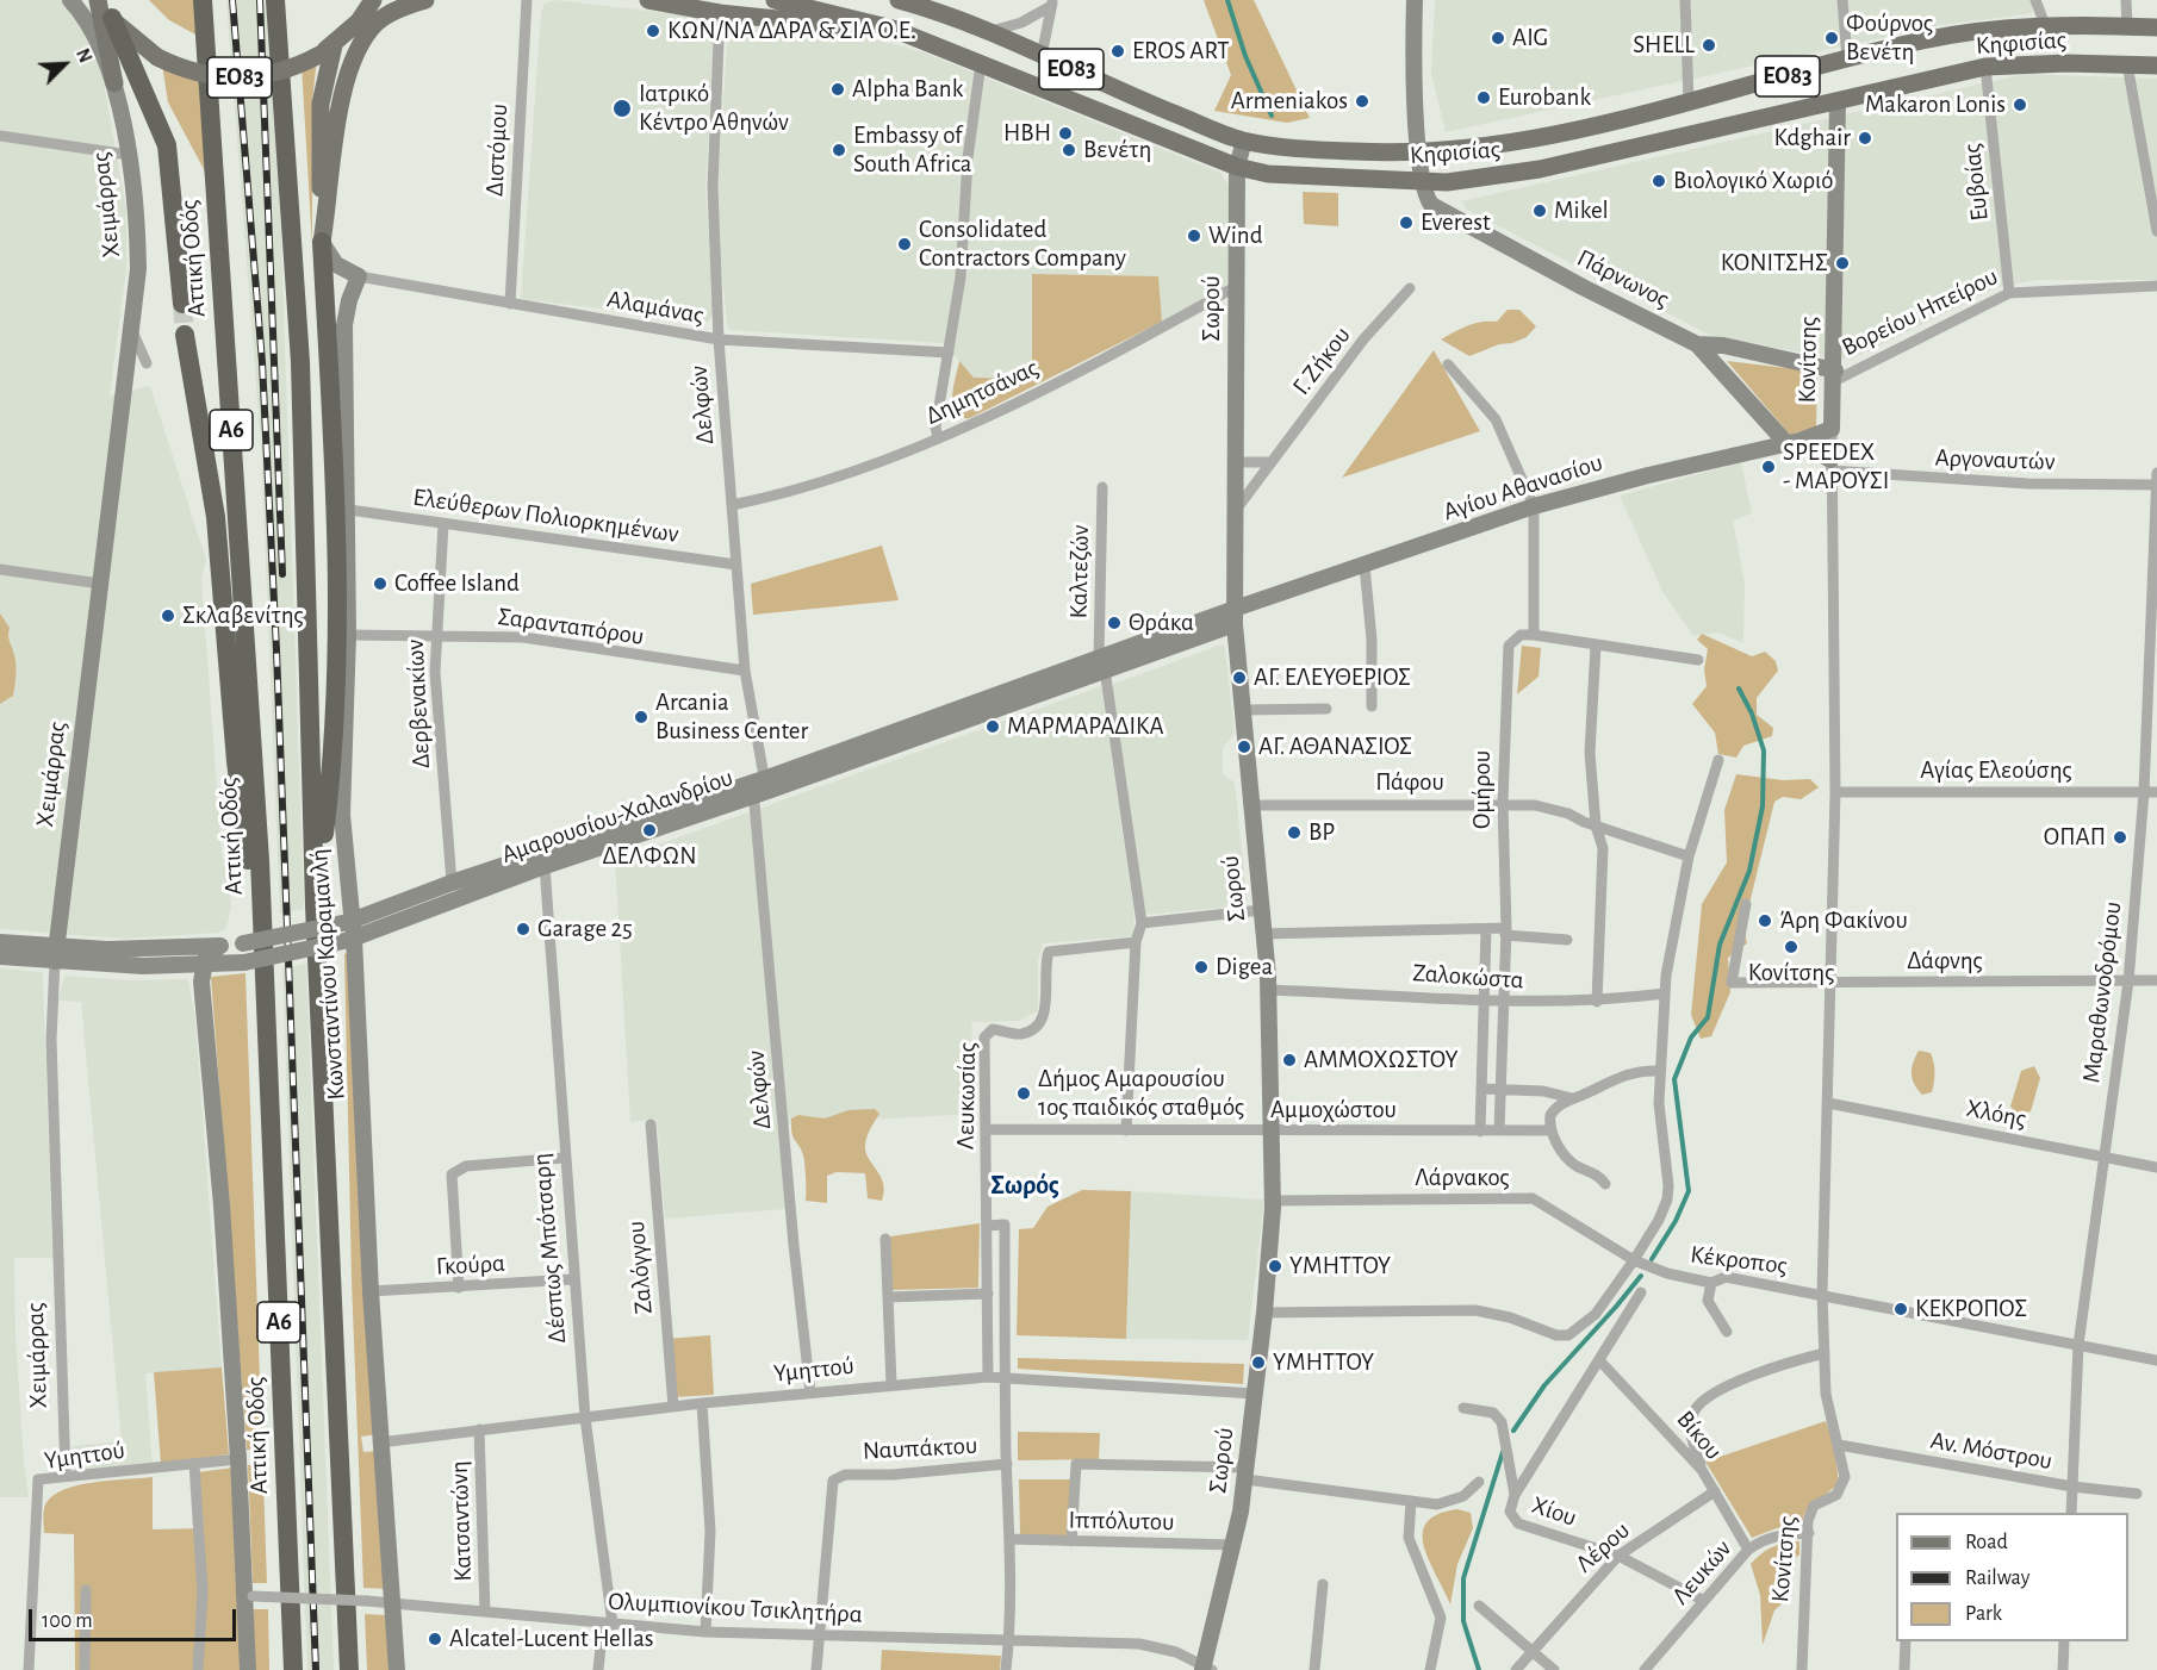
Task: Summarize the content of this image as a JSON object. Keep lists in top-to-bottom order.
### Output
{
  "streets": {
    "highway": ["Αττική Οδός", "Α6"],
    "main road": ["Κηφισίας", "ΕΟ83"],
    "street": [
      "Διστόμου",
      "Ευβοίας",
      "Χειμάρρας",
      "Πάρνωνος",
      "Αλαμάνας",
      "Σωρού",
      "Βορείου Ηπείρου",
      "Κονίτσης",
      "Γ. Ζήκου",
      "Δημητσάνας",
      "Δελφών",
      "Αργοναυτών",
      "Αγίου Αθανασίου",
      "Ελεύθερων Πολιορκημένων",
      "Καλτεζών",
      "Σαρανταπόρου",
      "Δερβενακίων",
      "Αγίας Ελεούσης",
      "Πάφου",
      "Ομήρου",
      "Αμαρουσίου-Χαλανδρίου",
      "Δάφνης",
      "Κωνσταντίνου Καραμανλή",
      "Ζαλοκώστα",
      "Μαραθωνοδρόμου",
      "Λευκωσίας",
      "Αμμοχώστου",
      "Χλόης",
      "Λάρνακος",
      "Δέσπως Μπότσαρη",
      "Κέκροπος",
      "Γκούρα",
      "Ζαλόγγου",
      "Υμηττού",
      "Βίκου",
      "Ναυπάκτου",
      "Αν. Μόστρου",
      "Χίου",
      "Κατσαντώνη",
      "Ιππόλυτου",
      "Λέρου",
      "Λευκών",
      "Ολυμπιονίκου Τσικλητήρα"
    ]
  },
  "crossings": [
    ["Κηφισίας", "Ευβοίας"],
    ["Κηφισίας", "Πάρνωνος"],
    ["Κηφισίας", "Σωρού"],
    ["Κηφισίας", "Κονίτσης"],
    ["Διστόμου", "Αλαμάνας"],
    ["Ευβοίας", "Βορείου Ηπείρου"],
    ["Χειμάρρας", "Αμαρουσίου-Χαλανδρίου"],
    ["Χειμάρρας", "Υμηττού"],
    ["Πάρνωνος", "Βορείου Ηπείρου"],
    ["Πάρνωνος", "Κονίτσης"],
    ["Πάρνωνος", "Αργοναυτών"],
    ["Πάρνωνος", "Αγίου Αθανασίου"],
    ["Αλαμάνας", "Δελφών"],
    ["Αλαμάνας", "Κωνσταντίνου Καραμανλή"],
    ["Σωρού", "Γ. Ζήκου"],
    ["Σωρού", "Δημητσάνας"],
    ["Σωρού", "Αγίου Αθανασίου"],
    ["Σωρού", "Πάφου"],
    ["Σωρού", "Αμαρουσίου-Χαλανδρίου"],
    ["Σωρού", "Ζαλοκώστα"],
    ["Σωρού", "Αμμοχώστου"],
    ["Σωρού", "Λάρνακος"],
    ["Σωρού", "Υμηττού"],
    ["Σωρού", "Ιππόλυτου"],
    ["Σωρού", "Ολυμπιονίκου Τσικλητήρα"],
    ["Βορείου Ηπείρου", "Κονίτσης"],
    ["Κονίτσης", "Αργοναυτών"],
    ["Κονίτσης", "Αγίου Αθανασίου"],
    ["Κονίτσης", "Αγίας Ελεούσης"],
    ["Κονίτσης", "Δάφνης"],
    ["Κονίτσης", "Χλόης"],
    ["Κονίτσης", "Κέκροπος"],
    ["Κονίτσης", "Αν. Μόστρου"],
    ["Κονίτσης", "Λευκών"],
    ["Δημητσάνας", "Δελφών"],
    ["Δελφών", "Ελεύθερων Πολιορκημένων"],
    ["Δελφών", "Σαρανταπόρου"],
    ["Δελφών", "Αμαρουσίου-Χαλανδρίου"],
    ["Δελφών", "Υμηττού"],
    ["Αργοναυτών", "Μαραθωνοδρόμου"],
    ["Αγίου Αθανασίου", "Αμαρουσίου-Χαλανδρίου"],
    ["Ελεύθερων Πολιορκημένων", "Δερβενακίων"],
    ["Ελεύθερων Πολιορκημένων", "Κωνσταντίνου Καραμανλή"],
    ["Καλτεζών", "Αμαρουσίου-Χαλανδρίου"],
    ["Σαρανταπόρου", "Δερβενακίων"],
    ["Σαρανταπόρου", "Κωνσταντίνου Καραμανλή"],
    ["Δερβενακίων", "Αμαρουσίου-Χαλανδρίου"],
    ["Αγίας Ελεούσης", "Μαραθωνοδρόμου"],
    ["Πάφου", "Ομήρου"],
    ["Ομήρου", "Ζαλοκώστα"],
    ["Ομήρου", "Αμμοχώστου"],
    ["Αμαρουσίου-Χαλανδρίου", "Κωνσταντίνου Καραμανλή"],
    ["Αμαρουσίου-Χαλανδρίου", "Δέσπως Μπότσαρη"],
    ["Δάφνης", "Μαραθωνοδρόμου"],
    ["Κωνσταντίνου Καραμανλή", "Γκούρα"],
    ["Κωνσταντίνου Καραμανλή", "Υμηττού"],
    ["Κωνσταντίνου Καραμανλή", "Ολυμπιονίκου Τσικλητήρα"],
    ["Μαραθωνοδρόμου", "Χλόης"],
    ["Μαραθωνοδρόμου", "Κέκροπος"],
    ["Μαραθωνοδρόμου", "Αν. Μόστρου"],
    ["Λευκωσίας", "Αμμοχώστου"],
    ["Λευκωσίας", "Υμηττού"],
    ["Λάρνακος", "Κέκροπος"],
    ["Δέσπως Μπότσαρη", "Γκούρα"],
    ["Δέσπως Μπότσαρη", "Υμηττού"],
    ["Δέσπως Μπότσαρη", "Ολυμπιονίκου Τσικλητήρα"],
    ["Ζαλόγγου", "Υμηττού"],
    ["Υμηττού", "Κατσαντώνη"],
    ["Βίκου", "Λέρου"],
    ["Βίκου", "Λευκών"],
    ["Ναυπάκτου", "Ολυμπιονίκου Τσικλητήρα"],
    ["Χίου", "Λέρου"],
    ["Χίου", "Λευκών"],
    ["Κατσαντώνη", "Ολυμπιονίκου Τσικλητήρα"]
  ],
  "districts": ["Σωρός"],
  "places": [
    "ΚΩΝ/ΝΑ ΔΑΡΑ & ΣΙΑ Ο.Ε.",
    "AIG",
    "Φούρνος Βενέτη",
    "SHELL",
    "EROS ART",
    "Alpha Bank",
    "Eurobank",
    "Armeniakos",
    "Makaron Lonis",
    "Ιατρικό Κέντρο Αθηνών",
    "ΗΒΗ",
    "Kdghair",
    "Embassy of South Africa",
    "Βενέτη",
    "Βιολογικό Χωριό",
    "Mikel",
    "Everest",
    "Wind",
    "Consolidated Contractors Company",
    "ΚΟΝΙΤΣΗΣ",
    "SPEEDEX - ΜΑΡΟΥΣΙ",
    "Coffee Island",
    "Σκλαβενίτης",
    "Θράκα",
    "ΑΓ. ΕΛΕΥΘΕΡΙΟΣ",
    "Arcania Business Center",
    "ΜΑΡΜΑΡΑΔΙΚΑ",
    "ΑΓ. ΑΘΑΝΑΣΙΟΣ",
    "ΔΕΛΦΩΝ",
    "BP",
    "ΟΠΑΠ",
    "Άρη Φακίνου",
    "Garage 25",
    "Κονίτσης",
    "Digea",
    "ΑΜΜΟΧΩΣΤΟΥ",
    "Δήμος Αμαρουσίου 1ος παιδικός σταθμός",
    "ΥΜΗΤΤΟΥ",
    "ΚΕΚΡΟΠΟΣ",
    "YMHTTOY",
    "Alcatel-Lucent Hellas"
  ],
  "legend": ["Road", "Railway", "Park"],
  "scale_bar": "100 m",
  "north": "top right"
}
